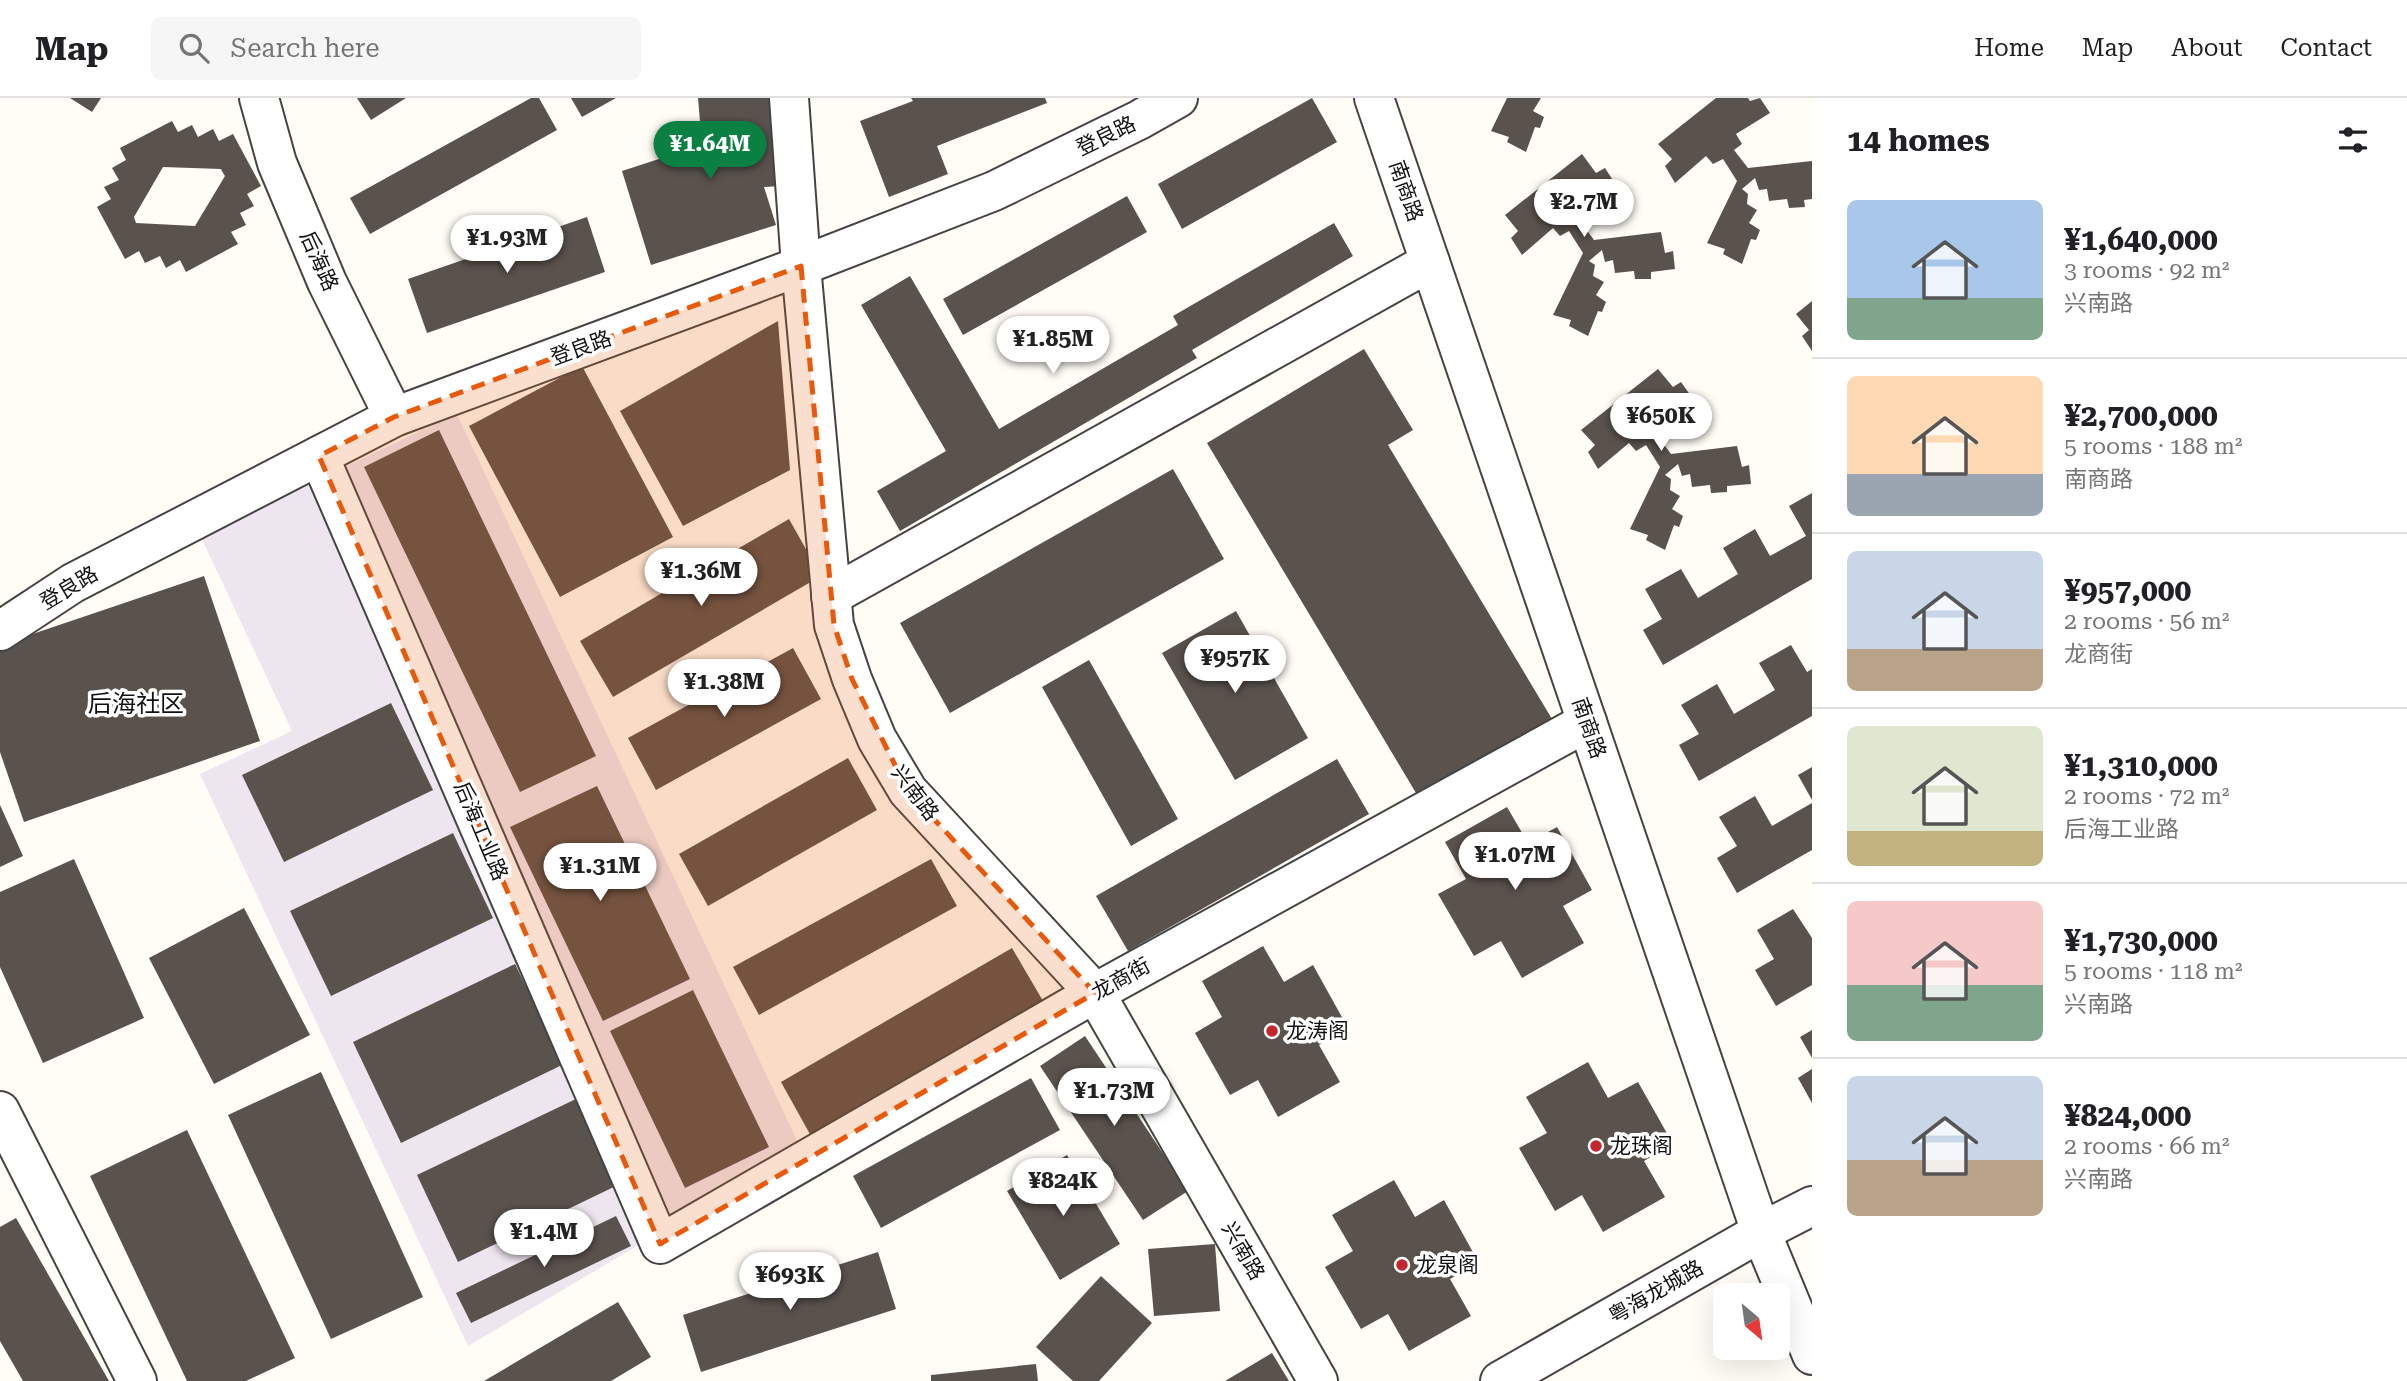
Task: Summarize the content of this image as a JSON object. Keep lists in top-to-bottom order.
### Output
{
  "streets": {
    "street": [
      "登良路",
      "南商路",
      "后海路",
      "兴南路",
      "后海工业路",
      "龙商街",
      "粤海龙城路"
    ]
  },
  "crossings": [
    ["登良路", "后海路"],
    ["登良路", "兴南路"],
    ["登良路", "后海工业路"],
    ["南商路", "龙商街"],
    ["南商路", "粤海龙城路"],
    ["兴南路", "龙商街"],
    ["后海工业路", "龙商街"]
  ],
  "districts": ["后海社区"],
  "places": ["龙涛阁", "龙珠阁", "龙泉阁"],
  "north": "bottom right",
  "page": {
    "header": "Map",
    "search": "Search here",
    "nav": [
      "Home",
      "Map",
      "About",
      "Contact"
    ],
    "heading": "14 homes",
    "price": [
      "¥1.64M",
      "¥2.7M",
      "¥1.93M",
      "¥1.85M",
      "¥650K",
      "¥1.36M",
      "¥957K",
      "¥1.38M",
      "¥1.07M",
      "¥1.31M",
      "¥1.73M",
      "¥824K",
      "¥1.4M",
      "¥693K"
    ],
    "list": [
      {
        "name": "¥1,640,000",
        "note": "3 rooms · 92 m² · 兴南路"
      },
      {
        "name": "¥2,700,000",
        "note": "5 rooms · 188 m² · 南商路"
      },
      {
        "name": "¥957,000",
        "note": "2 rooms · 56 m² · 龙商街"
      },
      {
        "name": "¥1,310,000",
        "note": "2 rooms · 72 m² · 后海工业路"
      },
      {
        "name": "¥1,730,000",
        "note": "5 rooms · 118 m² · 兴南路"
      },
      {
        "name": "¥824,000",
        "note": "2 rooms · 66 m² · 兴南路"
      }
    ]
  }
}
